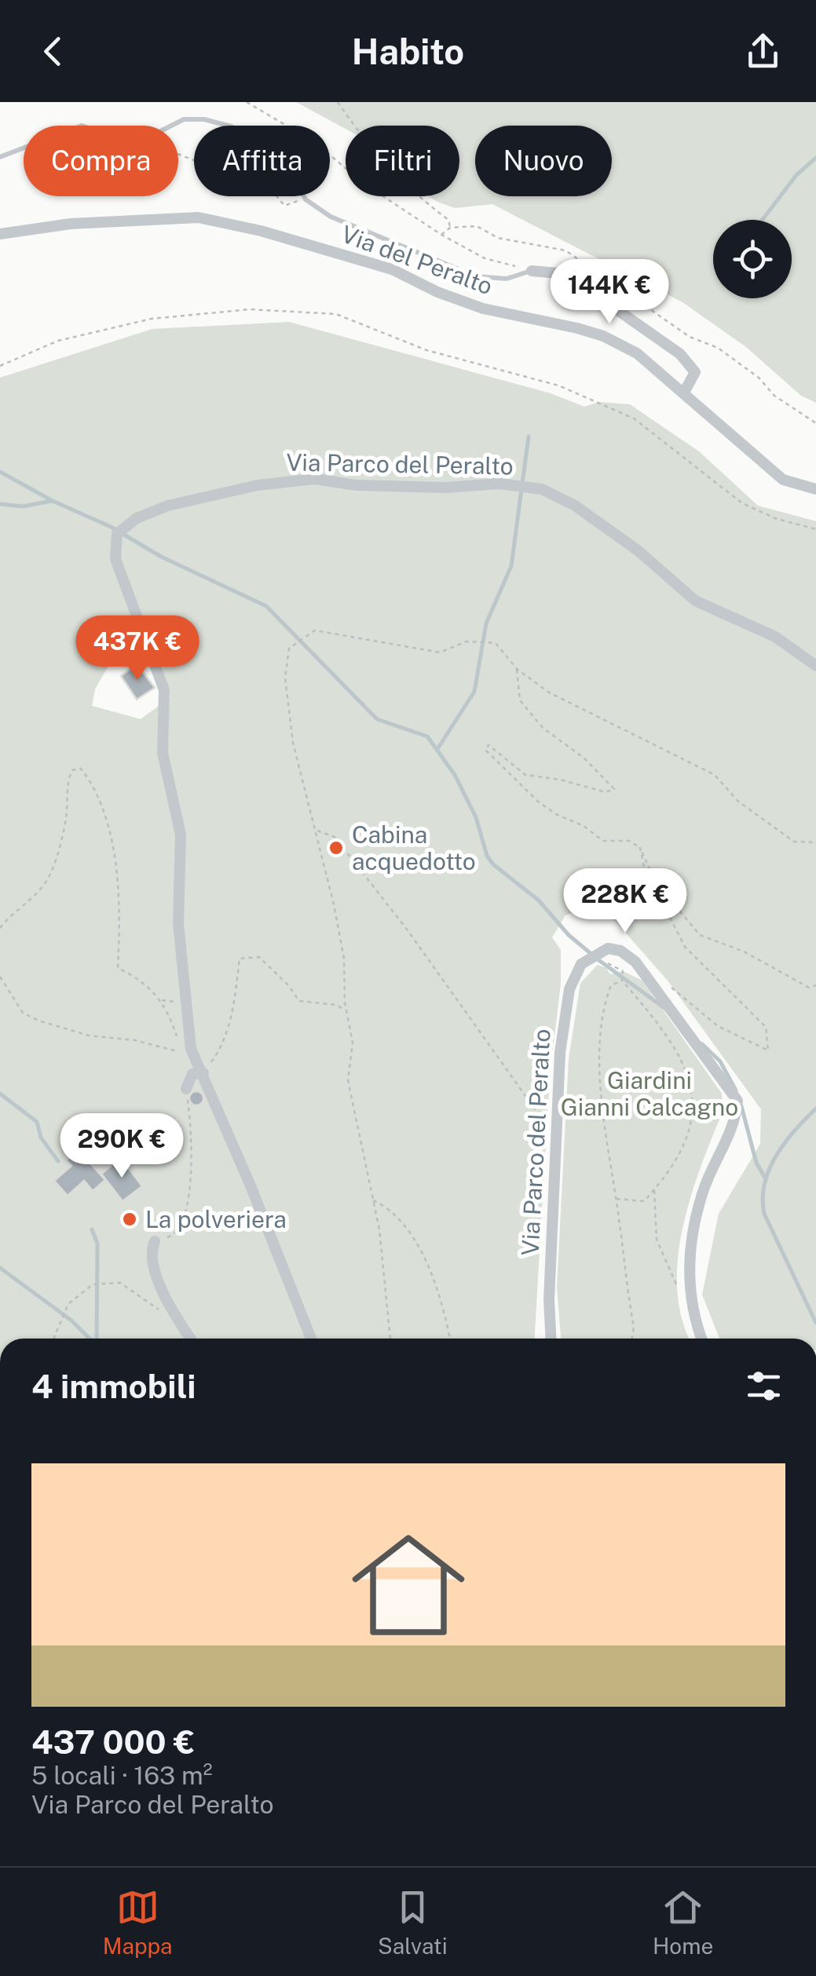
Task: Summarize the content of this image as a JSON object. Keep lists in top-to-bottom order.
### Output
{
  "streets": {
    "street": ["Via del Peralto", "Via Parco del Peralto"]
  },
  "parks": ["Giardini Gianni Calcagno"],
  "places": ["Cabina acquedotto", "La polveriera"],
  "page": {
    "header": "Habito",
    "chip": [
      "Compra",
      "Affitta",
      "Filtri",
      "Nuovo"
    ],
    "price": [
      "144K €",
      "437K €",
      "228K €",
      "290K €"
    ],
    "heading": "4 immobili",
    "list": [
      {
        "name": "437 000 €",
        "note": "5 locali · 163 m² · Via Parco del Peralto"
      }
    ],
    "tabs": ["Mappa", "Salvati", "Home"]
  }
}
